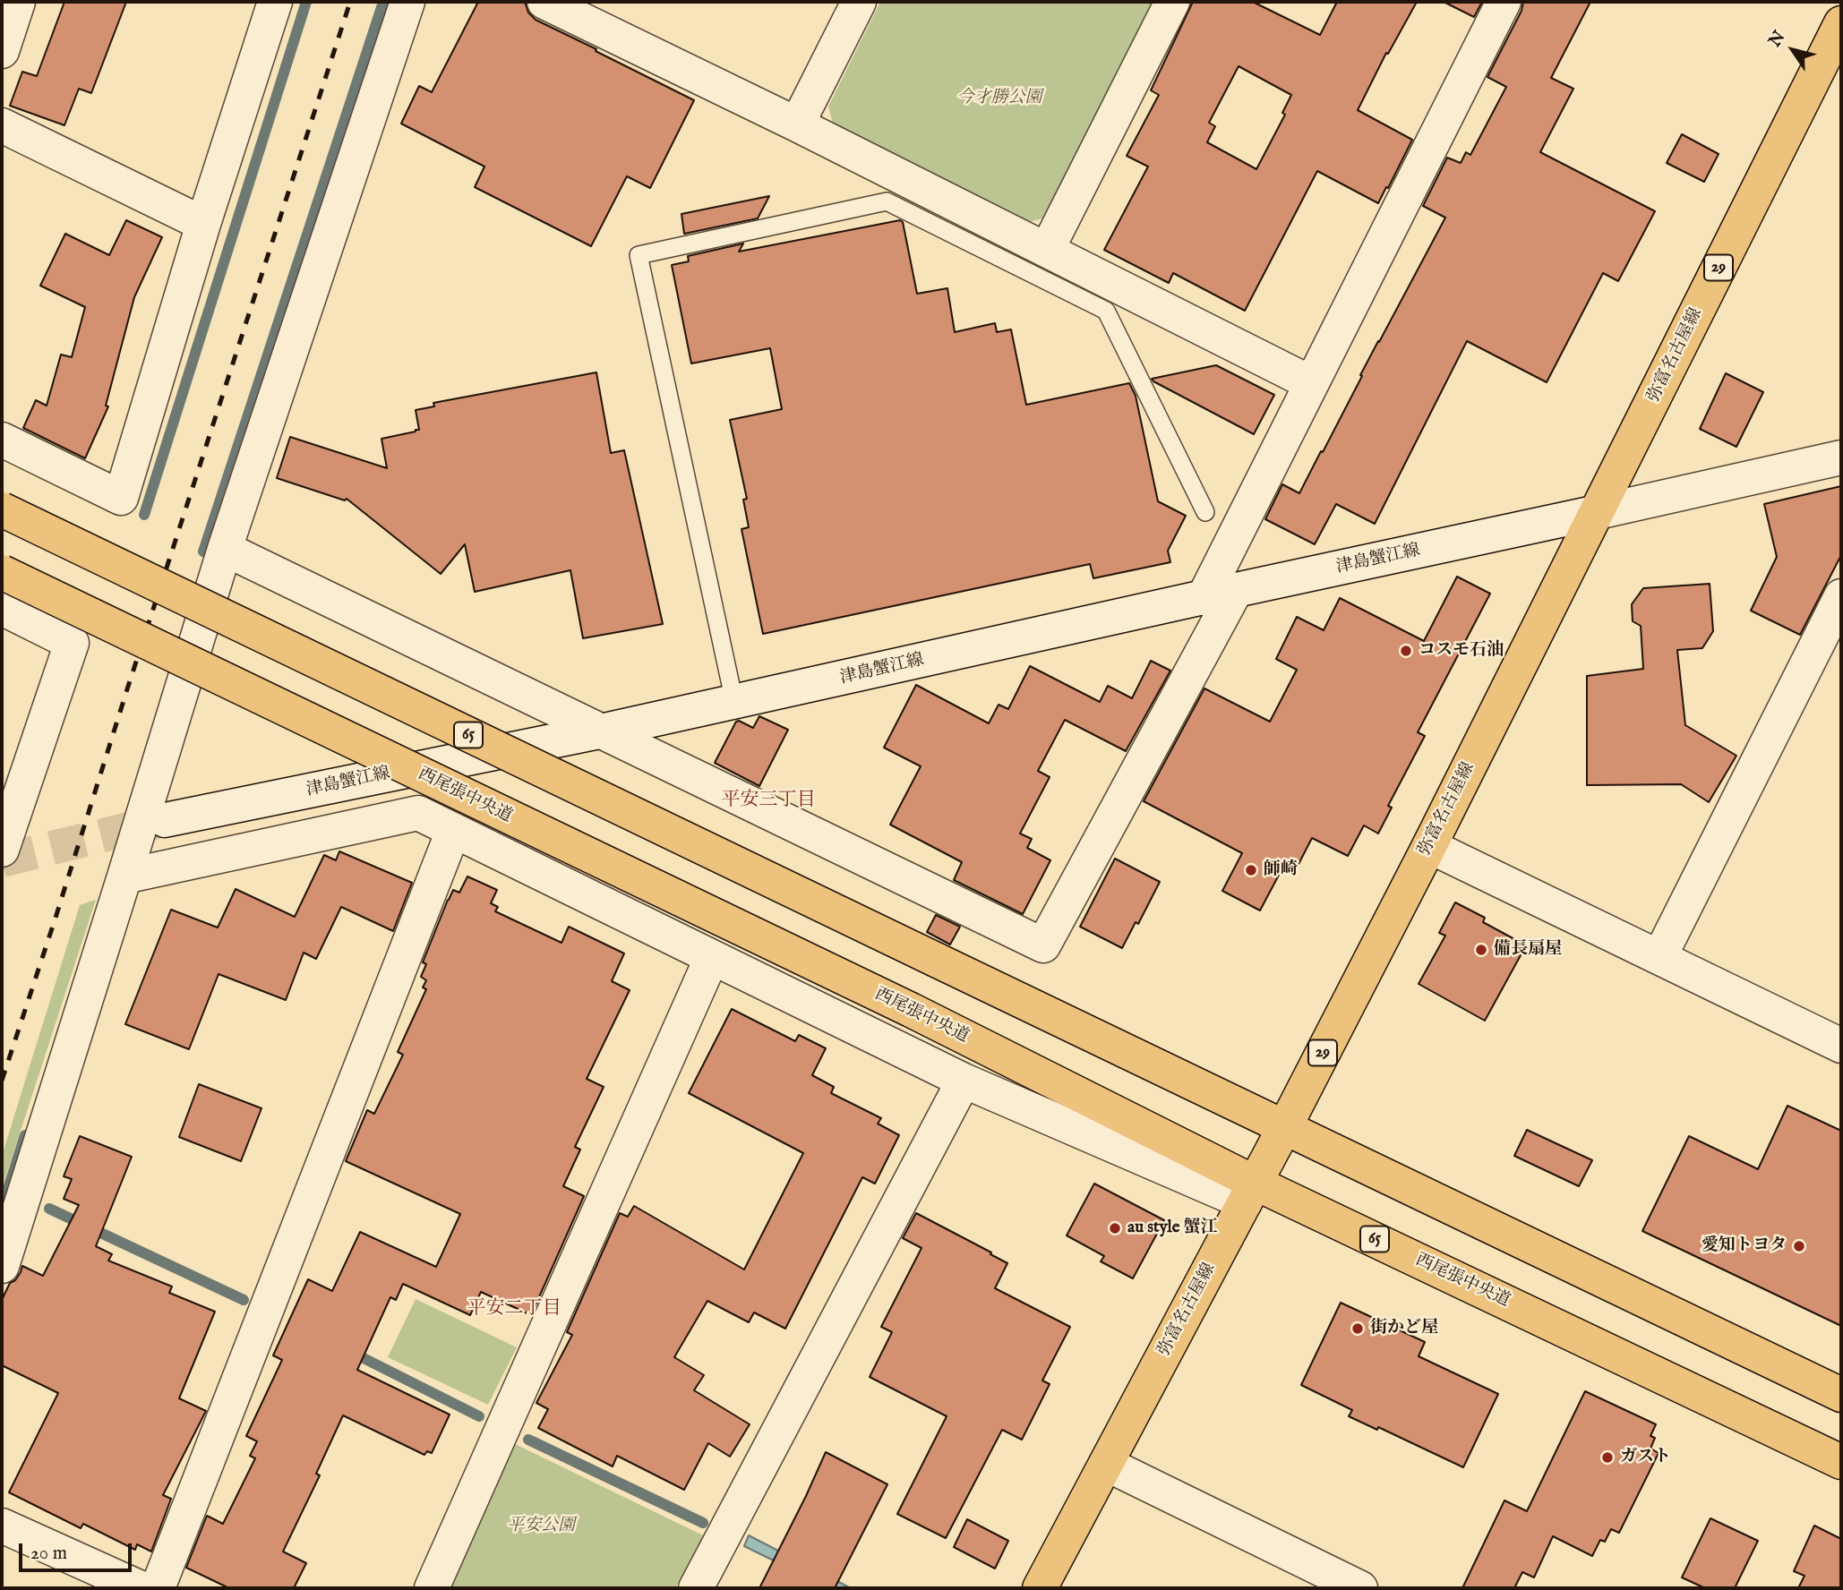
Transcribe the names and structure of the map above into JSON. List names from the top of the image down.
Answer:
{
  "streets": {
    "main road": [
      "29",
      "弥富名古屋線",
      "65",
      "西尾張中央道"
    ],
    "street": ["津島蟹江線"]
  },
  "crossings": [
    ["弥富名古屋線", "津島蟹江線"],
    ["弥富名古屋線", "65"],
    ["弥富名古屋線", "西尾張中央道"]
  ],
  "districts": ["平安三丁目", "平安二丁目"],
  "parks": ["今才勝公園", "平安公園"],
  "places": [
    "コスモ石油",
    "師崎",
    "備長扇屋",
    "au style 蟹江",
    "愛知トヨタ",
    "街かど屋",
    "ガスト"
  ],
  "scale_bar": "20 m",
  "north": "top left"
}
